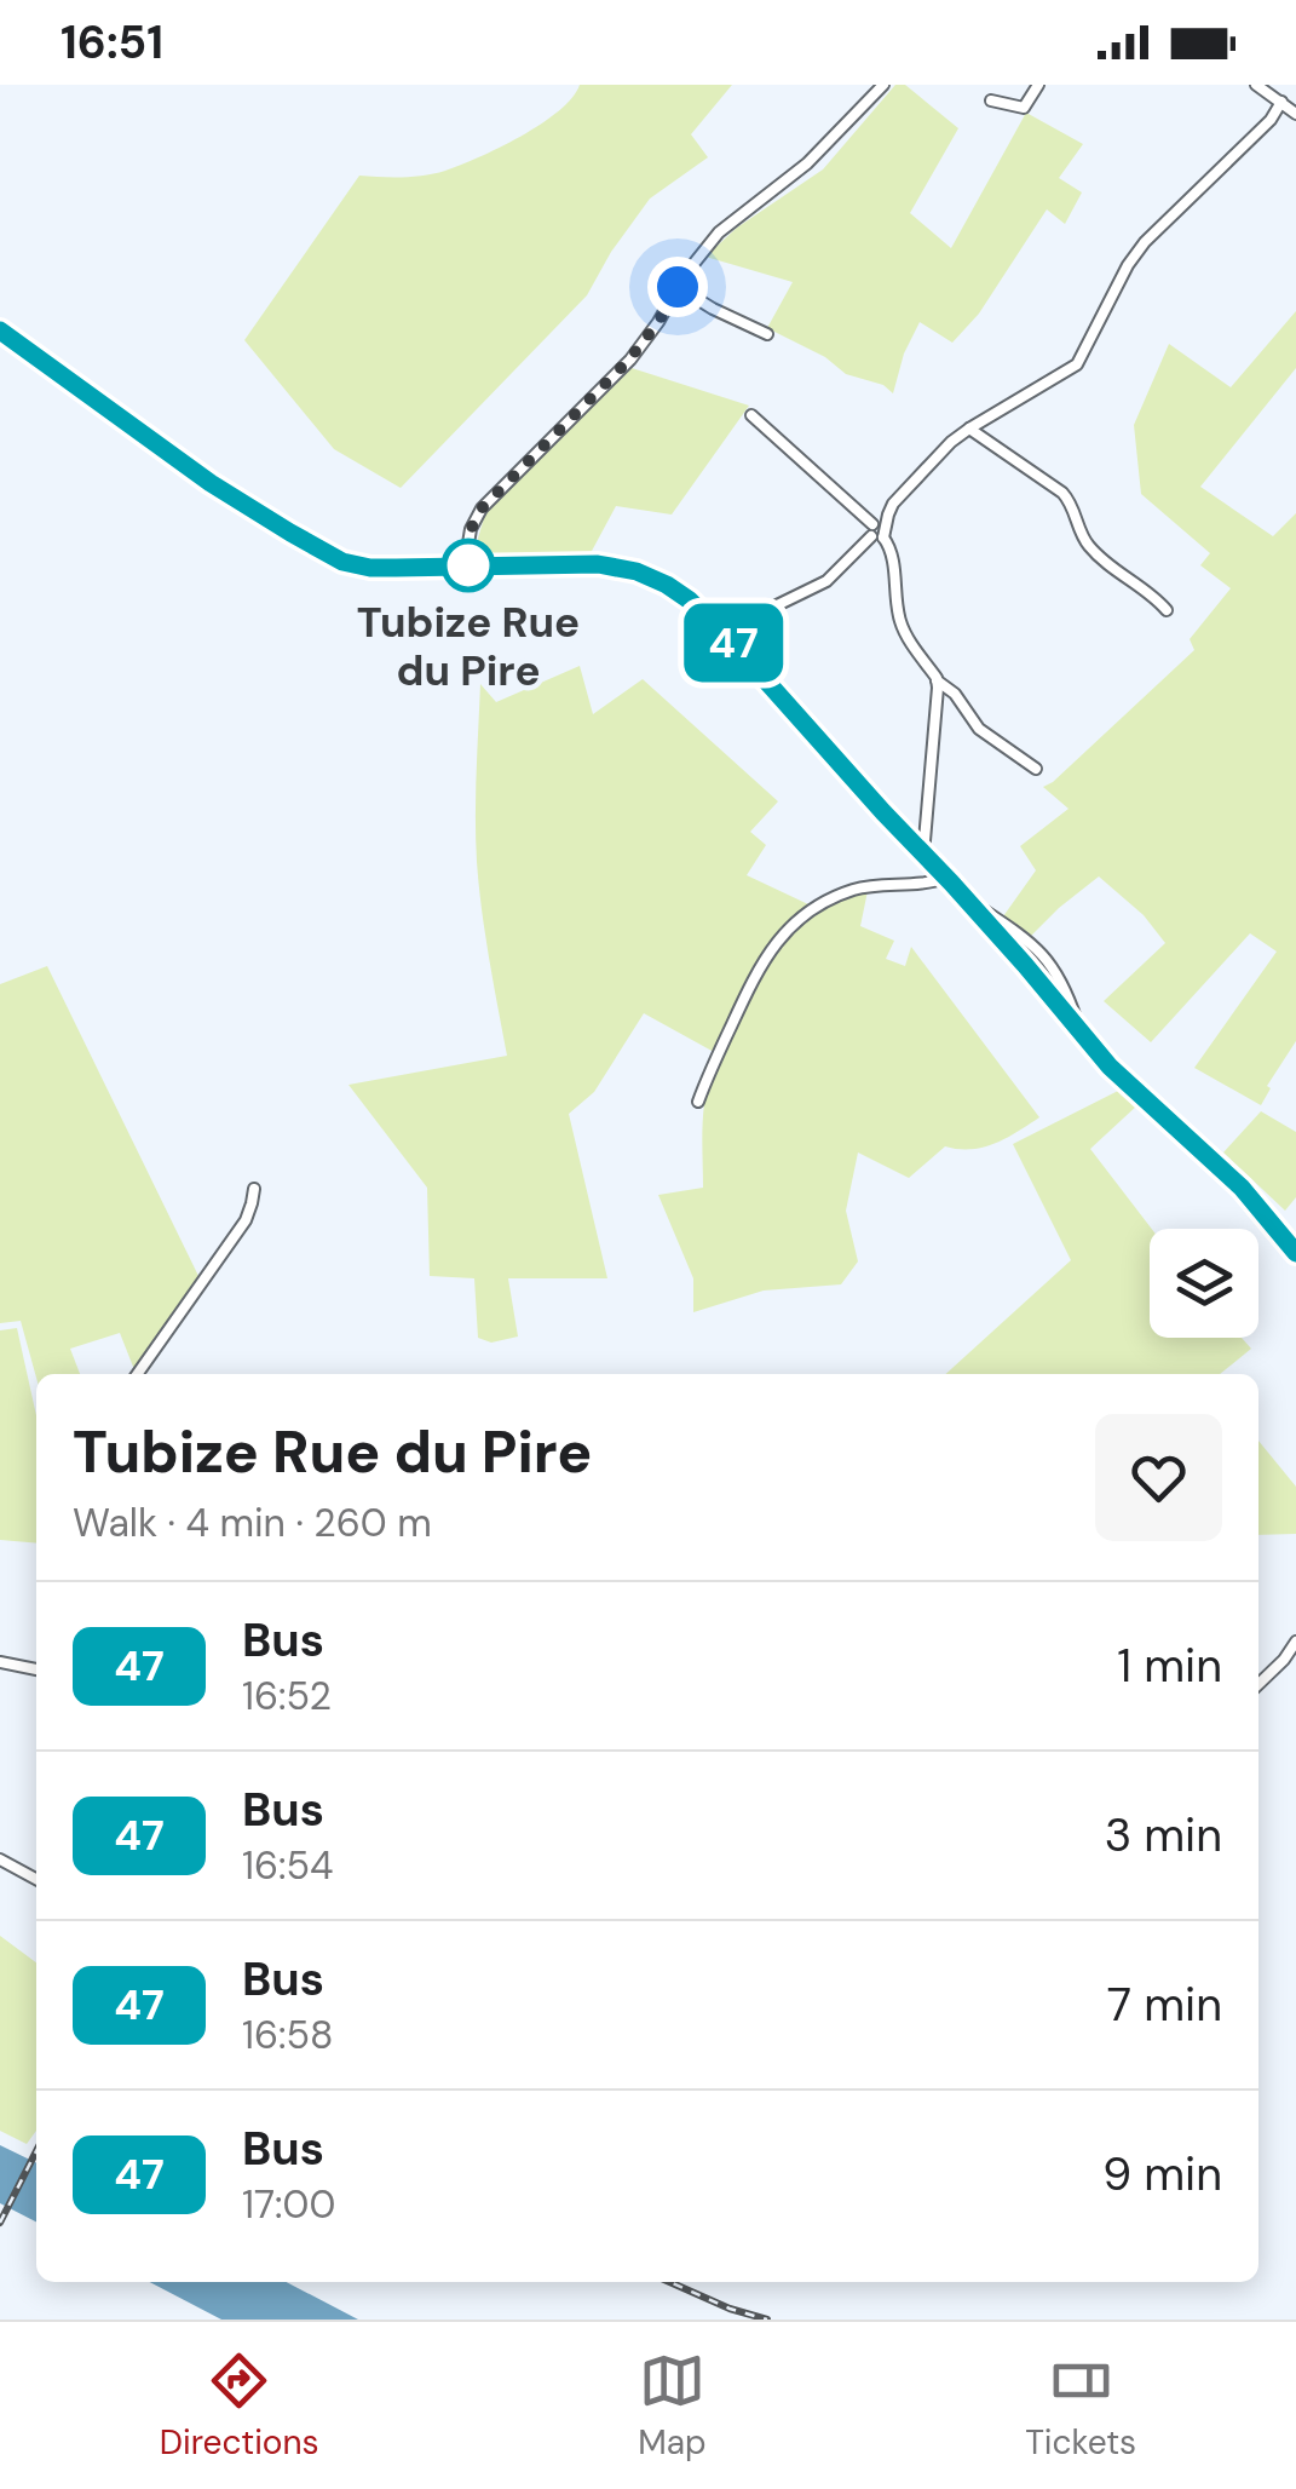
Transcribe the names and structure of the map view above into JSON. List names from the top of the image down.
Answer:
{
  "places": ["Tubize Rue du Pire"],
  "lines": ["bus line 47"],
  "page": {
    "status": "16:51",
    "on_map": "47",
    "heading": ["Tubize Rue du Pire", "Walk · 4 min · 260 m"],
    "list": [
      {
        "mark": "47",
        "name": "Bus",
        "note": "16:52",
        "value": "1 min"
      },
      {
        "mark": "47",
        "name": "Bus",
        "note": "16:54",
        "value": "3 min"
      },
      {
        "mark": "47",
        "name": "Bus",
        "note": "16:58",
        "value": "7 min"
      },
      {
        "mark": "47",
        "name": "Bus",
        "note": "17:00",
        "value": "9 min"
      }
    ],
    "tabs": ["Directions", "Map", "Tickets"]
  }
}
